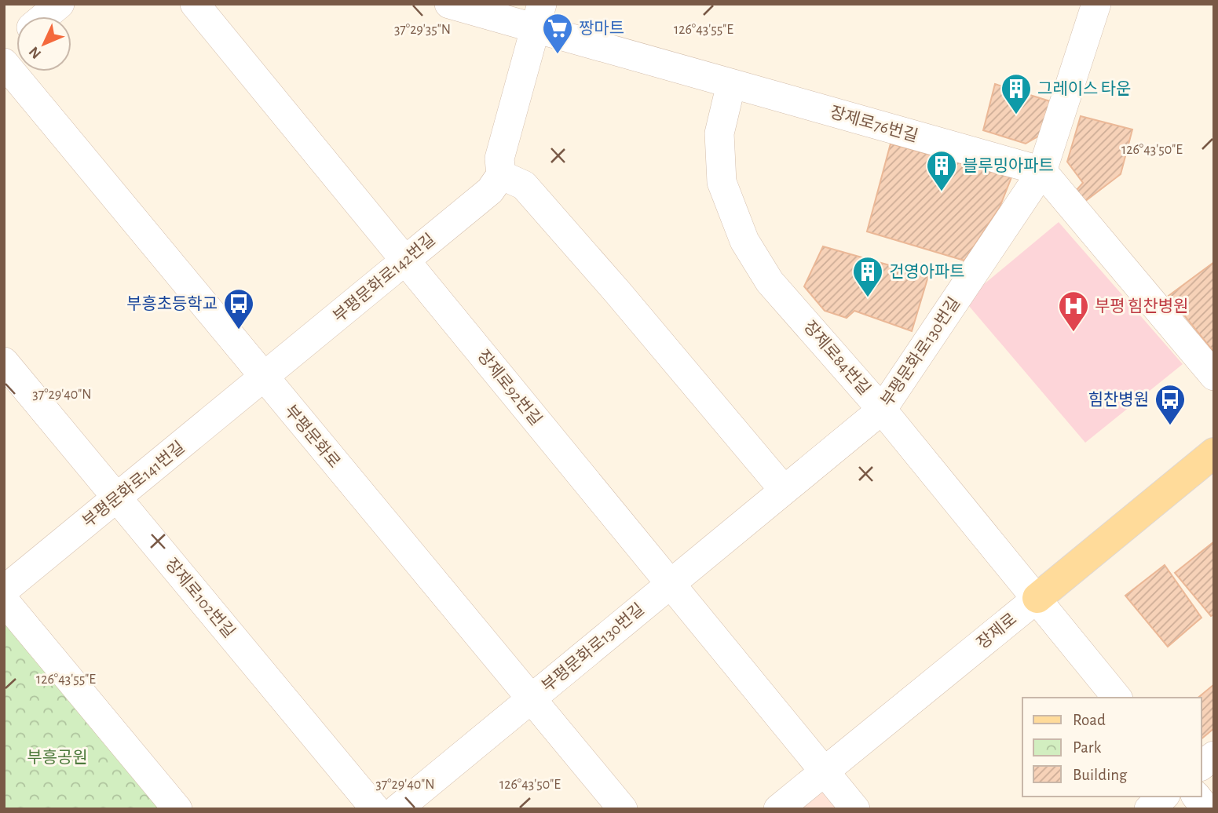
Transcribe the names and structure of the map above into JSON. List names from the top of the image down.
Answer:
{
  "streets": {
    "main road": ["장제로"],
    "street": [
      "장제로76번길",
      "부평문화로142번길",
      "부평문화로130번길",
      "장제로84번길",
      "장제로92번길",
      "부평문화로",
      "부평문화로141번길",
      "장제로102번길"
    ]
  },
  "crossings": [
    ["장제로76번길", "부평문화로130번길"],
    ["장제로76번길", "장제로84번길"],
    ["부평문화로142번길", "장제로92번길"],
    ["부평문화로142번길", "부평문화로"],
    ["부평문화로142번길", "부평문화로141번길"],
    ["부평문화로130번길", "장제로84번길"],
    ["부평문화로130번길", "장제로92번길"],
    ["부평문화로130번길", "부평문화로"],
    ["장제로84번길", "장제로"],
    ["장제로92번길", "장제로"],
    ["부평문화로", "부평문화로141번길"],
    ["부평문화로141번길", "장제로102번길"]
  ],
  "parks": ["부흥공원"],
  "places": {
    "supermarket": ["짱마트"],
    "building": ["그레이스 타운", "블루밍아파트", "건영아파트"],
    "bus stop": ["부흥초등학교", "힘찬병원"],
    "hospital": ["부평 힘찬병원"]
  },
  "legend": ["Road", "Park", "Building"],
  "north": "bottom left",
  "coordinates": [
    "126°43'55\"E",
    "37°29'35\"N",
    "126°43'50\"E",
    "37°29'40\"N"
  ]
}
